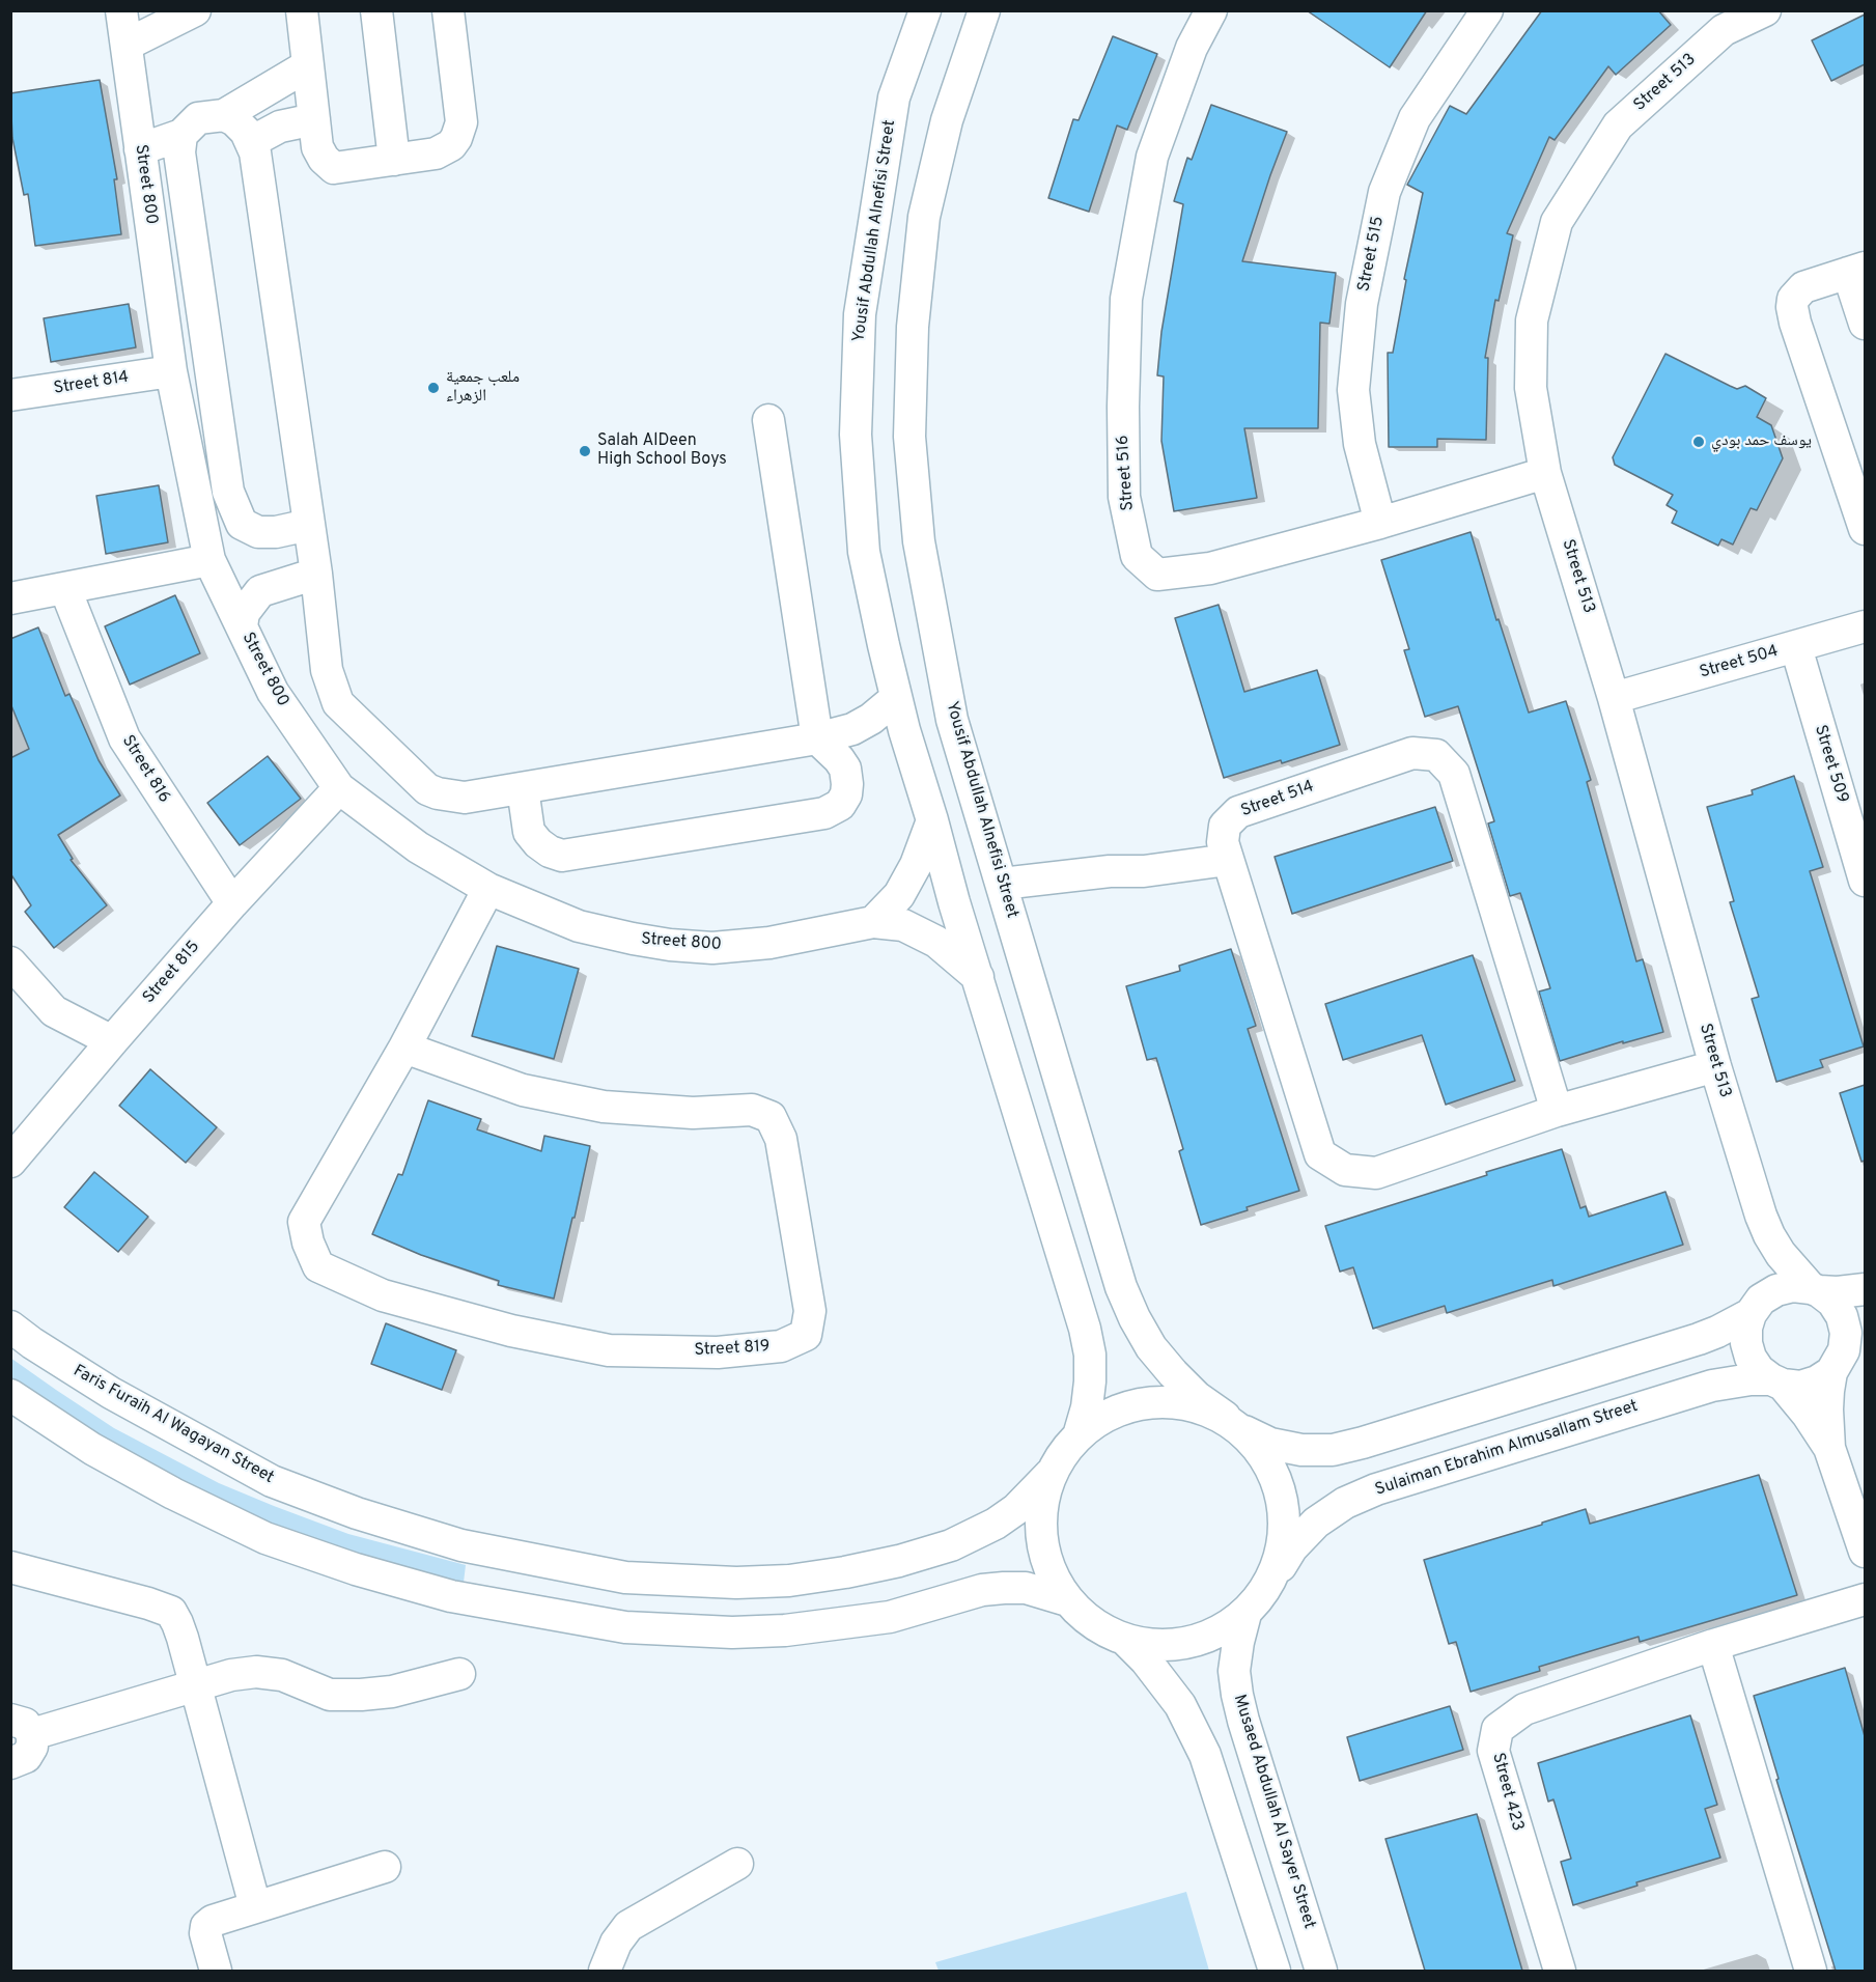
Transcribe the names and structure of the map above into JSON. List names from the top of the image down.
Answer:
{
  "streets": {
    "street": [
      "Street 513",
      "Street 800",
      "Yousif Abdullah Alnefisi Street",
      "Street 515",
      "Street 814",
      "Street 516",
      "Street 504",
      "Street 509",
      "Street 816",
      "Street 514",
      "Street 815",
      "Street 819",
      "Faris Furaih Al Wagayan Street",
      "Sulaiman Ebrahim Almusallam Street",
      "Street 423",
      "Musaed Abdullah Al Sayer Street"
    ]
  },
  "crossings": [
    ["Street 513", "Street 516"],
    ["Street 513", "Street 504"],
    ["Street 513", "Street 514"],
    ["Street 513", "Sulaiman Ebrahim Almusallam Street"],
    ["Street 800", "Yousif Abdullah Alnefisi Street"],
    ["Street 800", "Street 814"],
    ["Street 800", "Street 815"],
    ["Street 800", "Street 819"],
    ["Street 515", "Street 516"],
    ["Street 504", "Street 509"],
    ["Street 816", "Street 815"],
    ["Sulaiman Ebrahim Almusallam Street", "Musaed Abdullah Al Sayer Street"]
  ],
  "places": ["ملعب جمعية الزهراء", "يوسف حمد بودي", "Salah AlDeen High School Boys"]
}
